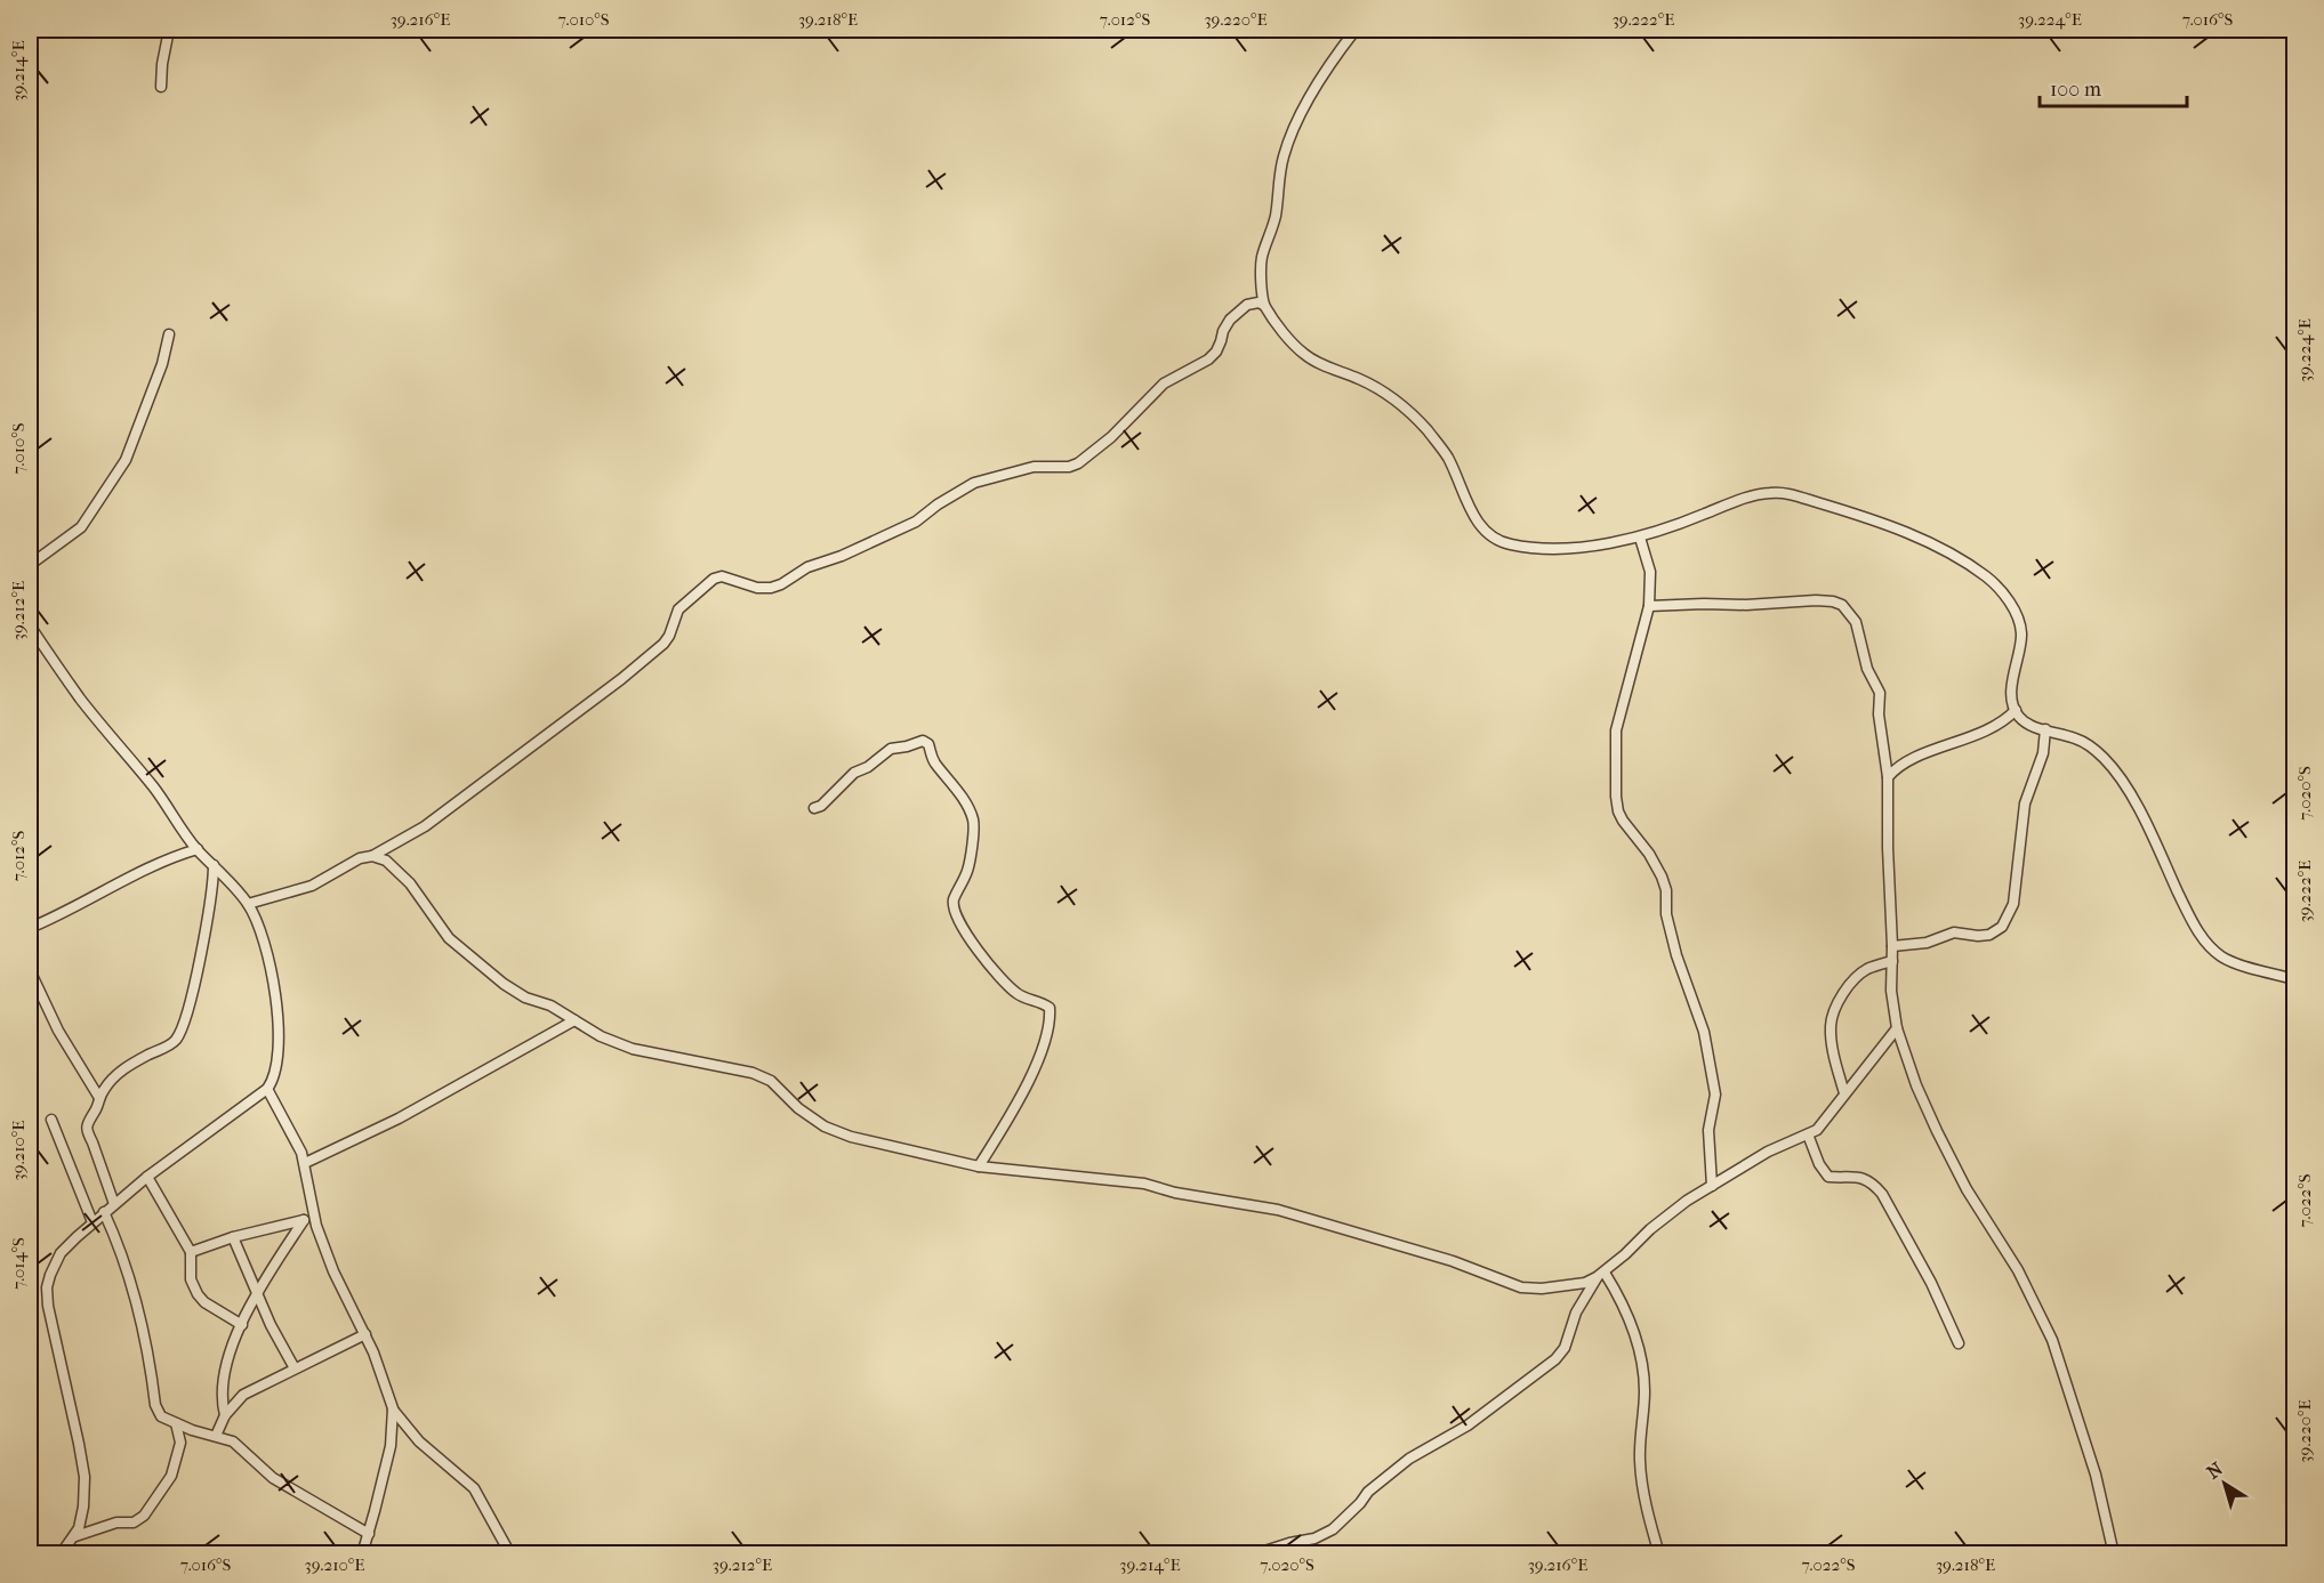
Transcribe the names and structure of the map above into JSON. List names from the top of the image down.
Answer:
{
  "scale_bar": "100 m",
  "north": "top left",
  "coordinates": [
    "39.216°E",
    "7.010°S",
    "39.218°E",
    "7.012°S",
    "39.220°E",
    "39.222°E",
    "39.224°E",
    "7.016°S",
    "39.214°E",
    "39.212°E",
    "7.020°S",
    "39.210°E",
    "7.022°S",
    "7.014°S"
  ]
}
